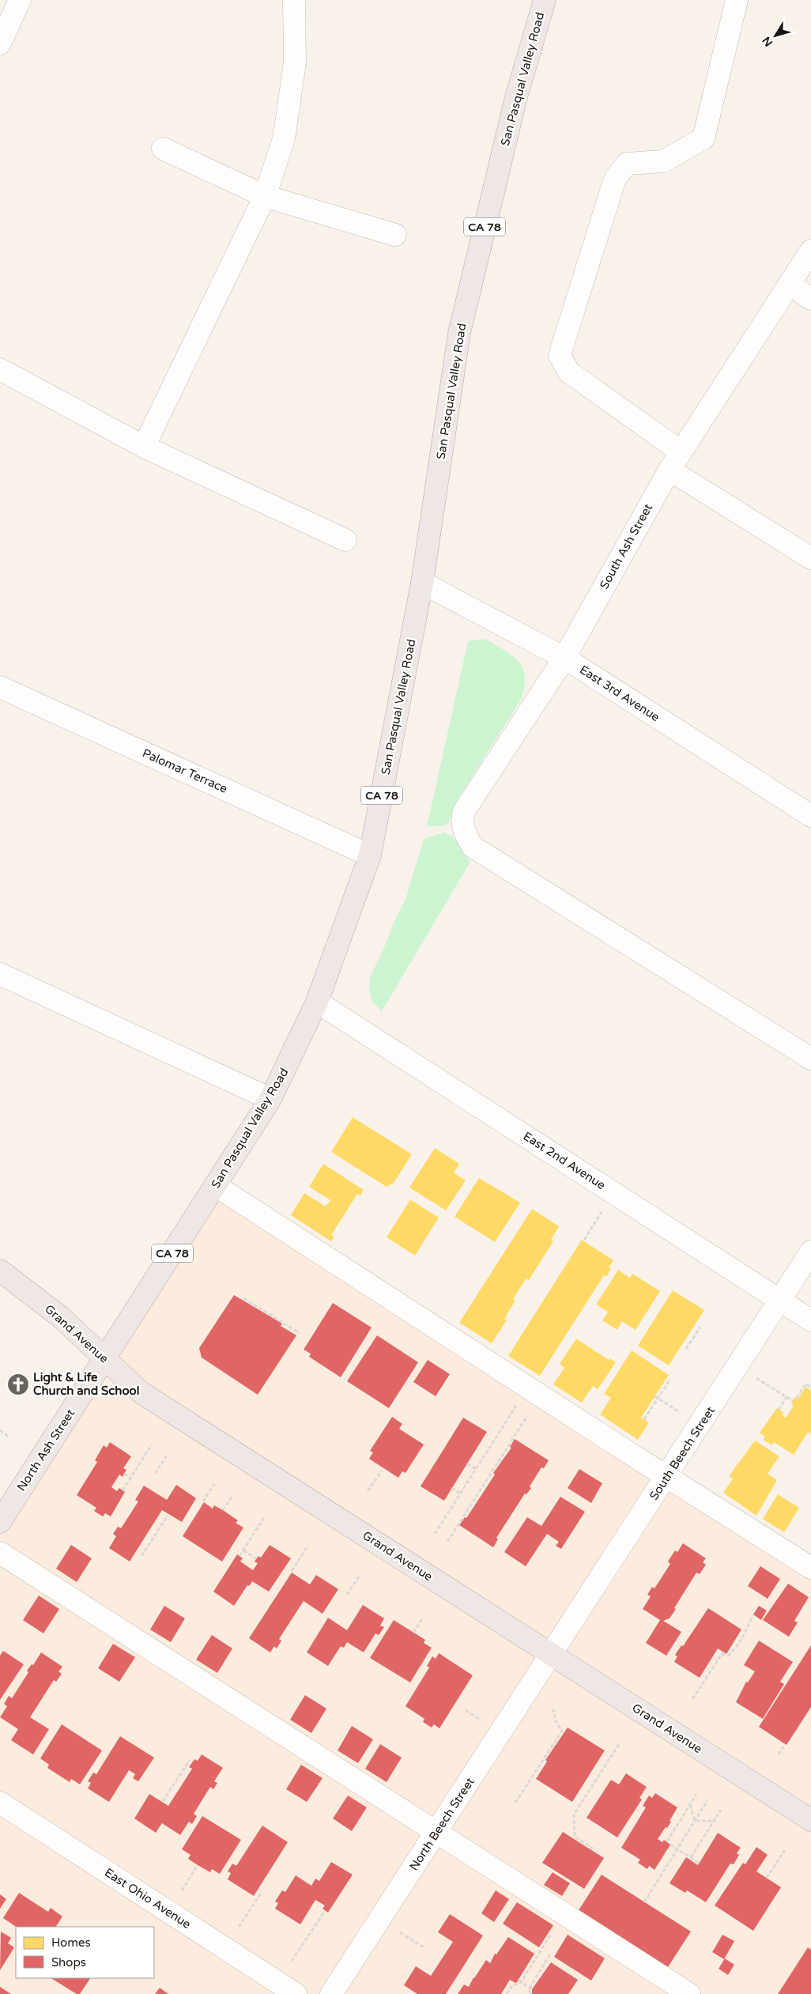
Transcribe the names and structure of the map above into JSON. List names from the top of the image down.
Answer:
{
  "streets": {
    "main road": [
      "San Pasqual Valley Road",
      "CA 78",
      "Grand Avenue",
      "North Ash Street"
    ],
    "street": [
      "South Ash Street",
      "East 3rd Avenue",
      "Palomar Terrace",
      "East 2nd Avenue",
      "South Beech Street",
      "North Beech Street",
      "East Ohio Avenue"
    ]
  },
  "crossings": [
    ["San Pasqual Valley Road", "East 3rd Avenue"],
    ["San Pasqual Valley Road", "Palomar Terrace"],
    ["San Pasqual Valley Road", "East 2nd Avenue"],
    ["San Pasqual Valley Road", "Grand Avenue"],
    ["San Pasqual Valley Road", "North Ash Street"],
    ["South Ash Street", "East 3rd Avenue"],
    ["East 2nd Avenue", "South Beech Street"],
    ["Grand Avenue", "North Ash Street"],
    ["Grand Avenue", "South Beech Street"],
    ["Grand Avenue", "North Beech Street"],
    ["South Beech Street", "North Beech Street"]
  ],
  "places": {
    "church": ["Light & Life Church and School"]
  },
  "legend": ["Homes", "Shops"],
  "north": "bottom left"
}
